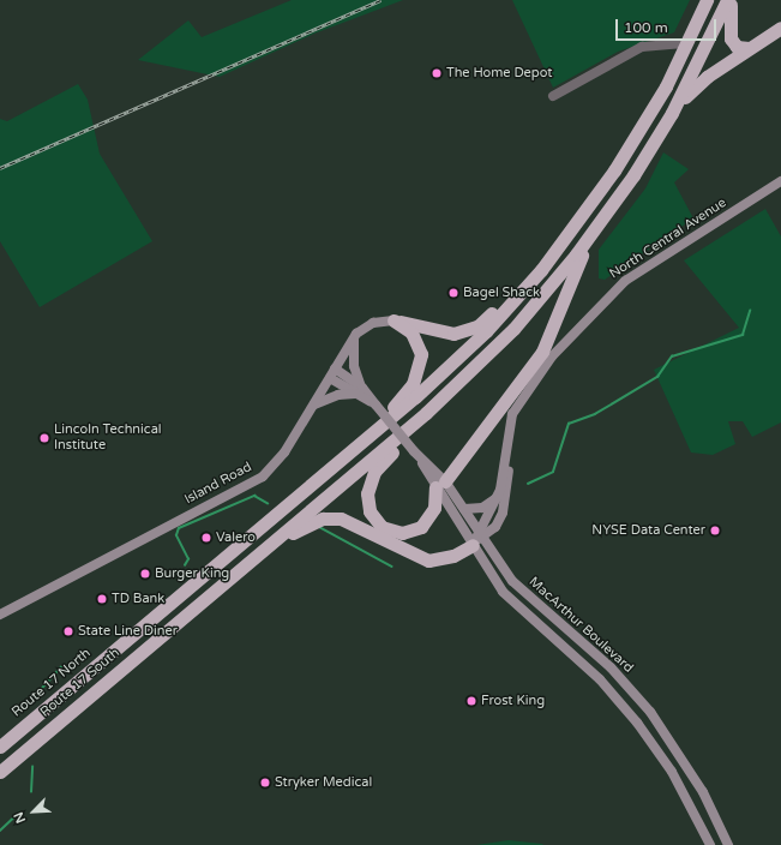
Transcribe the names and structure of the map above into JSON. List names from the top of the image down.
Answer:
{
  "streets": {
    "highway": ["Route 17 North", "Route 17 South"],
    "main road": ["North Central Avenue", "Island Road", "MacArthur Boulevard"]
  },
  "crossings": [
    ["North Central Avenue", "MacArthur Boulevard"],
    ["Island Road", "MacArthur Boulevard"]
  ],
  "places": [
    "The Home Depot",
    "Bagel Shack",
    "Lincoln Technical Institute",
    "NYSE Data Center",
    "Valero",
    "Burger King",
    "TD Bank",
    "State Line Diner",
    "Frost King",
    "Stryker Medical"
  ],
  "scale_bar": "100 m",
  "north": "bottom left"
}
